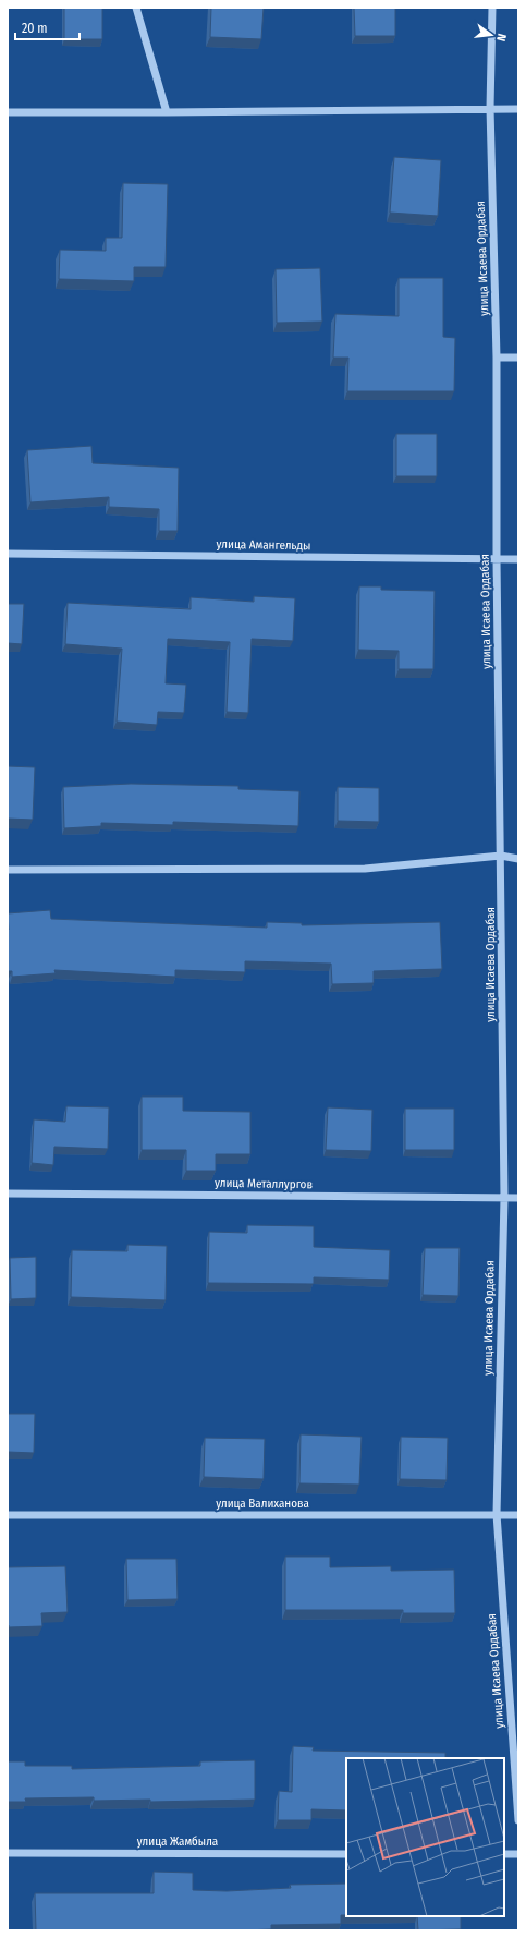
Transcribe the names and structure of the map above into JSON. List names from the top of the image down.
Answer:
{
  "streets": {
    "street": [
      "улица Исаева Ордабая",
      "улица Амангельды",
      "улица Металлургов",
      "улица Валиханова",
      "улица Жамбыла"
    ]
  },
  "crossings": [
    ["улица Исаева Ордабая", "улица Амангельды"],
    ["улица Исаева Ордабая", "улица Металлургов"],
    ["улица Исаева Ордабая", "улица Валиханова"]
  ],
  "scale_bar": "20 m",
  "north": "right"
}
